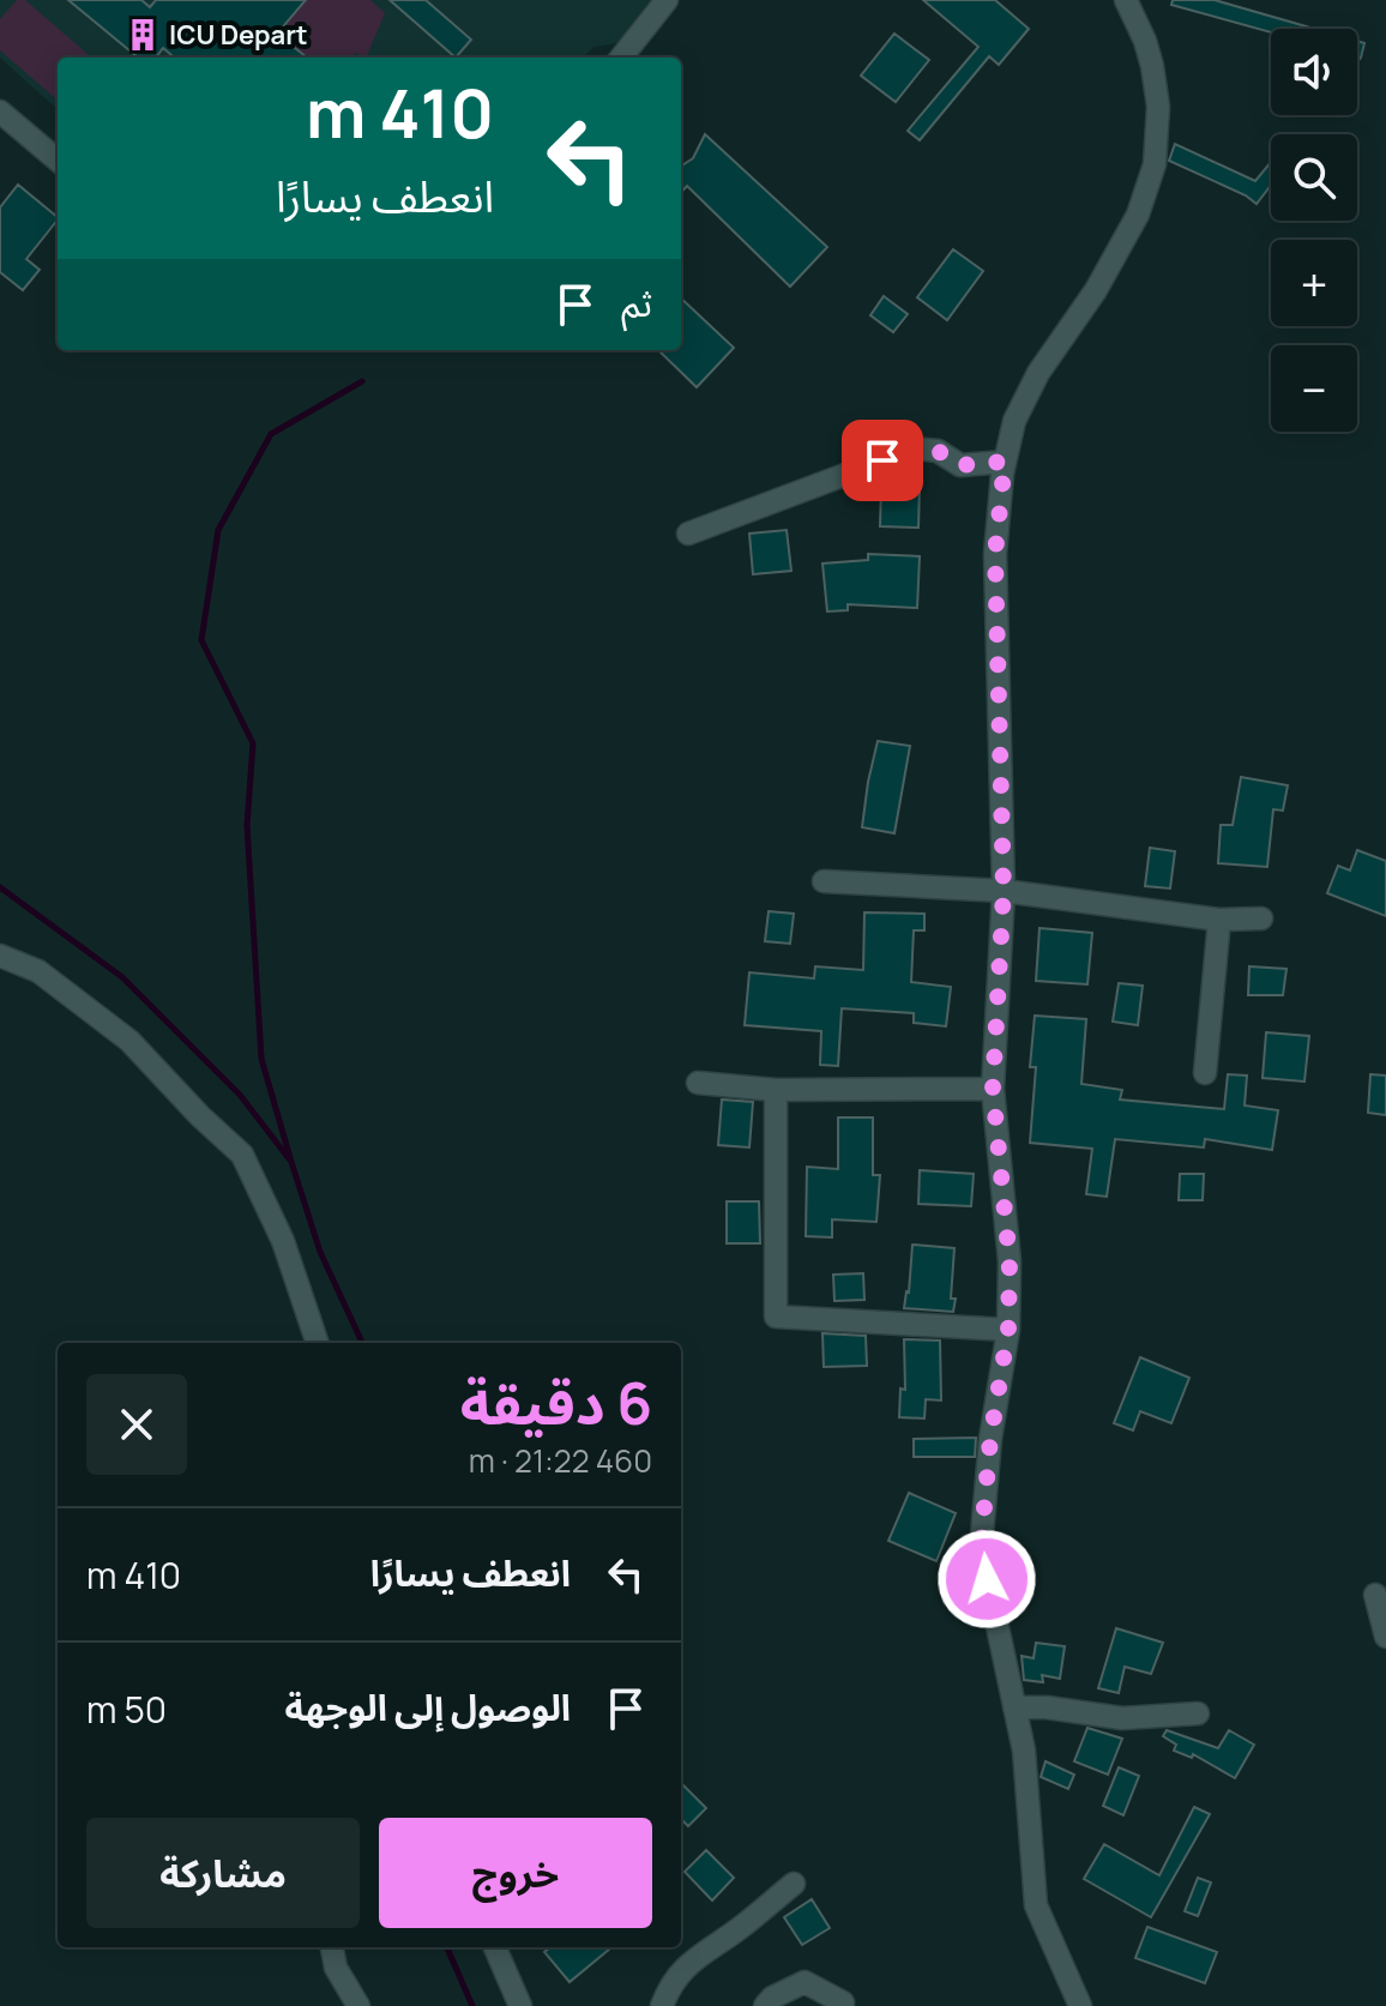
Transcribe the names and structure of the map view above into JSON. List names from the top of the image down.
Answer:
{
  "places": {
    "building": ["ICU Depart"]
  },
  "page": {
    "map_buttons": ["+", "−"],
    "turn": ["410 m", "انعطف يسارًا"],
    "then": "ثم",
    "heading": ["6 دقيقة", "460 m · 21:22"],
    "list": [
      {
        "name": "انعطف يسارًا",
        "value": "410 m"
      },
      {
        "name": "الوصول إلى الوجهة",
        "value": "50 m"
      }
    ],
    "buttons": ["خروج", "مشاركة"]
  }
}
